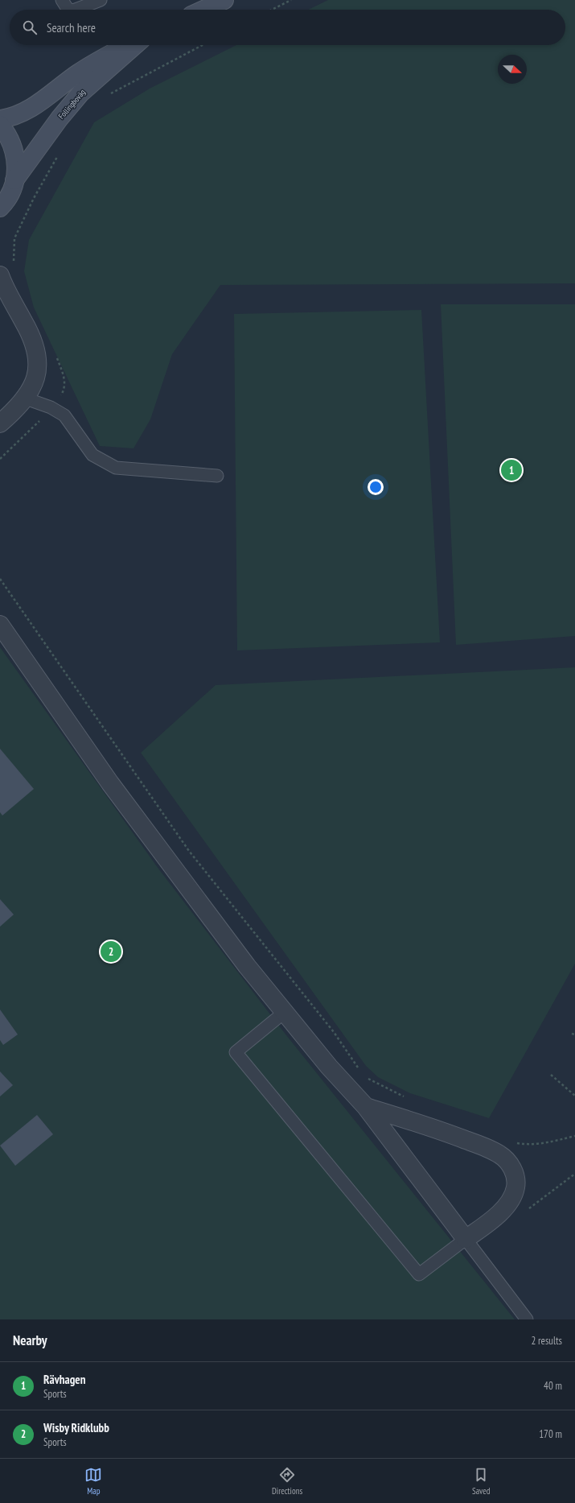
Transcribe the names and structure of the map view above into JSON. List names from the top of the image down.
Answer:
{
  "streets": {
    "main road": ["Follingboväg"]
  },
  "north": "right",
  "page": {
    "search": "Search here",
    "pins": ["1", "2"],
    "heading": ["Nearby", "2 results"],
    "list": [
      {
        "mark": "1",
        "name": "Rävhagen",
        "note": "Sports",
        "value": "40 m"
      },
      {
        "mark": "2",
        "name": "Wisby Ridklubb",
        "note": "Sports",
        "value": "170 m"
      }
    ],
    "nav": ["Map", "Directions", "Saved"]
  }
}
